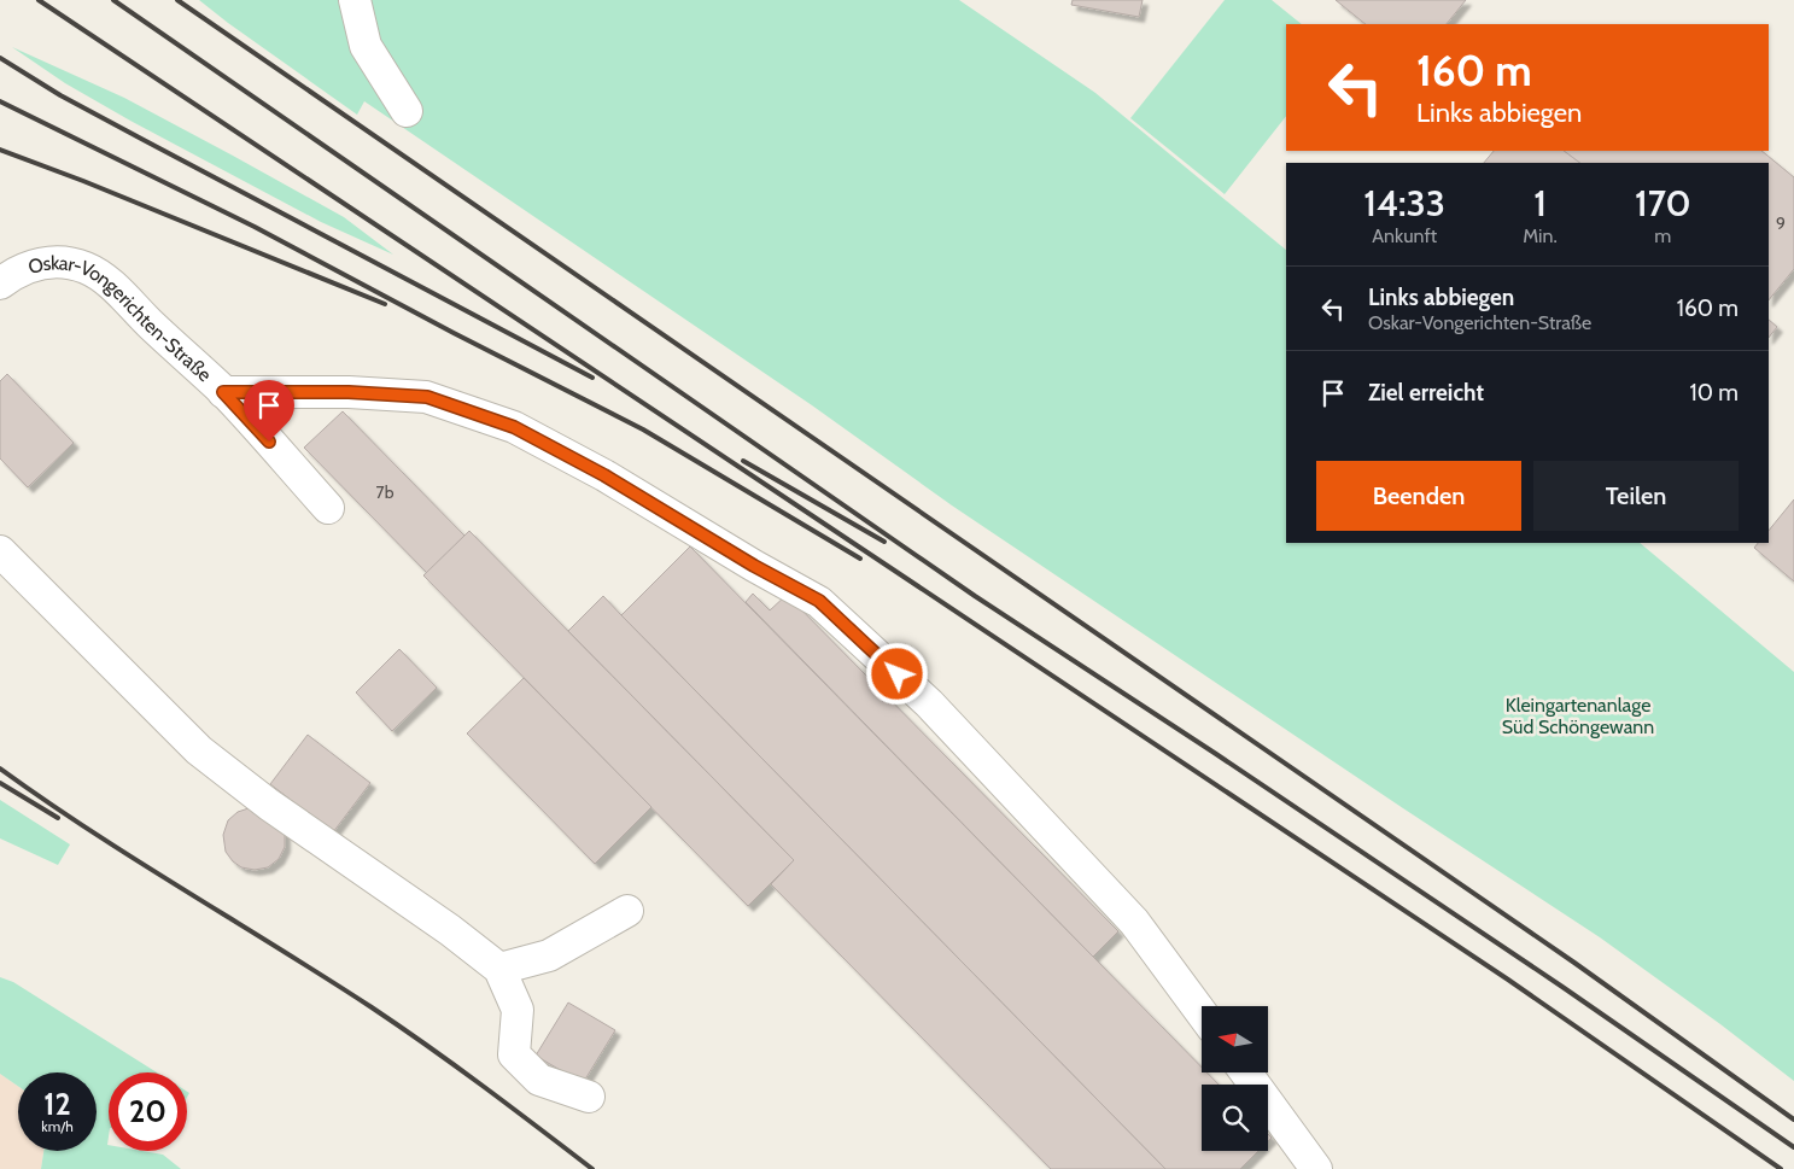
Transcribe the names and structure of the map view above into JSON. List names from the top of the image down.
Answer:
{
  "streets": {
    "lane": ["Oskar-Vongerichten-Straße"]
  },
  "parks": ["Kleingartenanlage Süd Schöngewann"],
  "house_numbers": ["9", "7b"],
  "north": "left",
  "page": {
    "turn": ["160 m", "Links abbiegen"],
    "eta": [
      "14:33",
      "Ankunft",
      "1",
      "Min.",
      "170",
      "m"
    ],
    "list": [
      {
        "name": "Links abbiegen",
        "note": "Oskar-Vongerichten-Straße",
        "value": "160 m"
      },
      {
        "name": "Ziel erreicht",
        "value": "10 m"
      }
    ],
    "buttons": ["Beenden", "Teilen"],
    "speed": "12 km/h",
    "limit": "20"
  }
}
